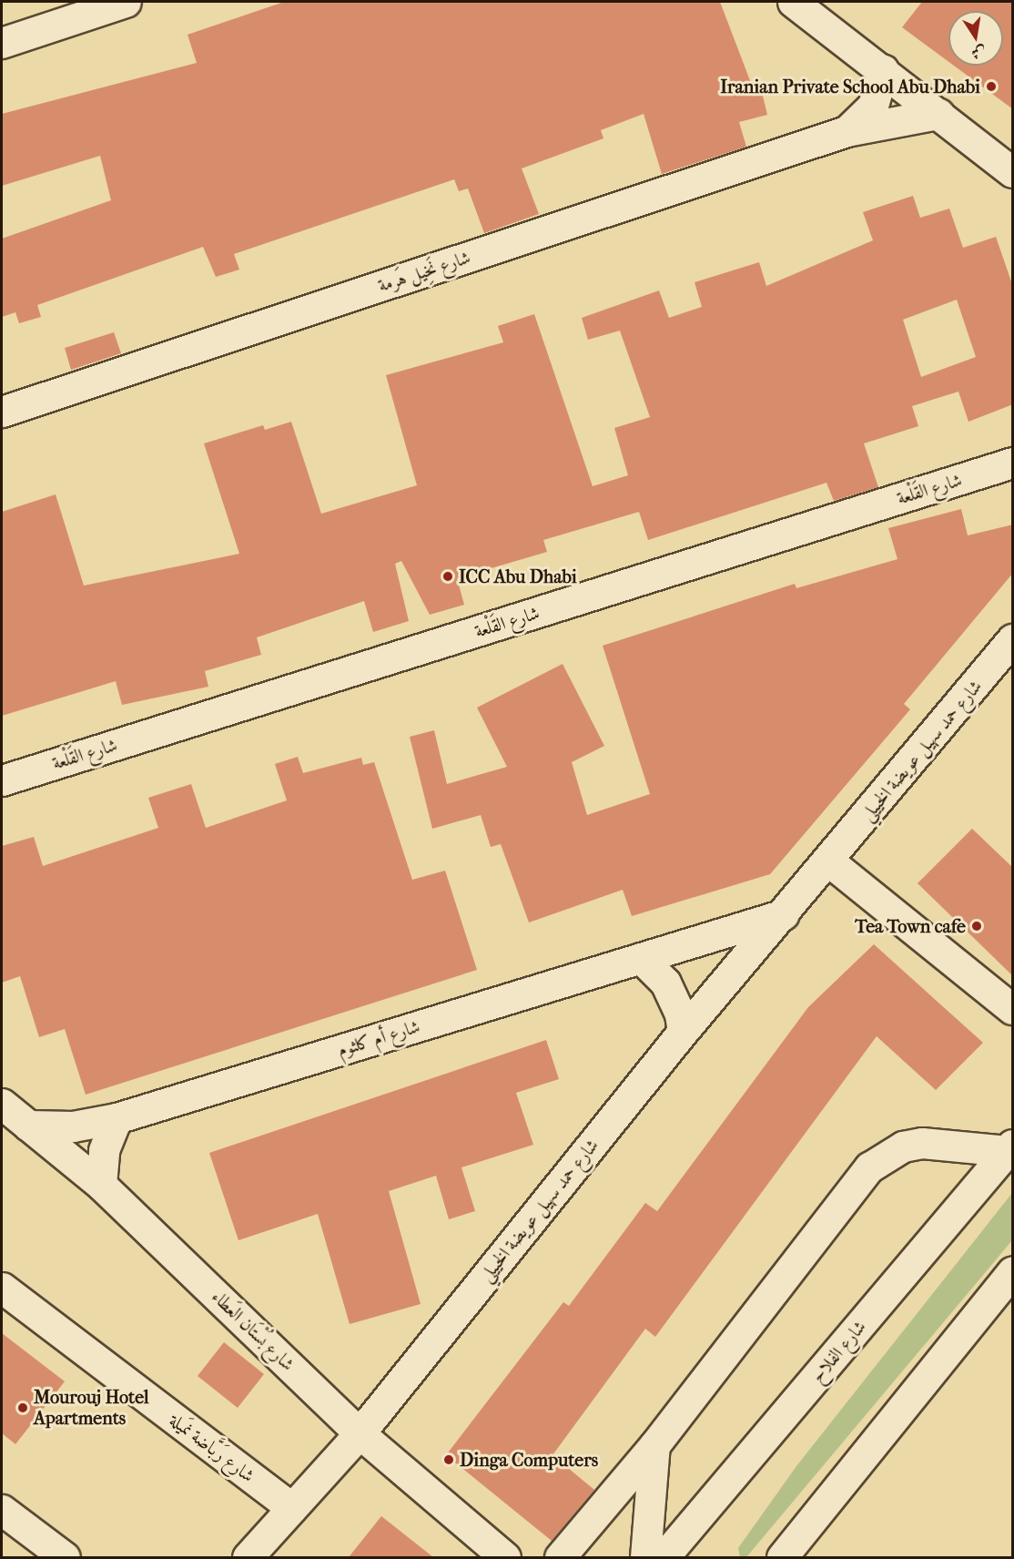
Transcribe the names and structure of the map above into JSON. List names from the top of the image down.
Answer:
{
  "streets": {
    "street": [
      "شارع نَخِيل هَرمة",
      "شارع القَلْعة",
      "شارع حمد سهيل عويضة الخييلي",
      "شارع أم كلثوم",
      "شارع بُسْتَان العَطاء",
      "شارع الفلاح",
      "شارع رَبَّاضة نمَيلة"
    ]
  },
  "crossings": [
    ["شارع حمد سهيل عويضة الخييلي", "شارع أم كلثوم"],
    ["شارع حمد سهيل عويضة الخييلي", "شارع بُسْتَان العَطاء"],
    ["شارع حمد سهيل عويضة الخييلي", "شارع رَبَّاضة نمَيلة"],
    ["شارع أم كلثوم", "شارع بُسْتَان العَطاء"]
  ],
  "places": [
    "Iranian Private School Abu Dhabi",
    "ICC Abu Dhabi",
    "Tea Town cafe",
    "Mourouj Hotel Apartments",
    "Dinga Computers"
  ],
  "north": "bottom"
}
